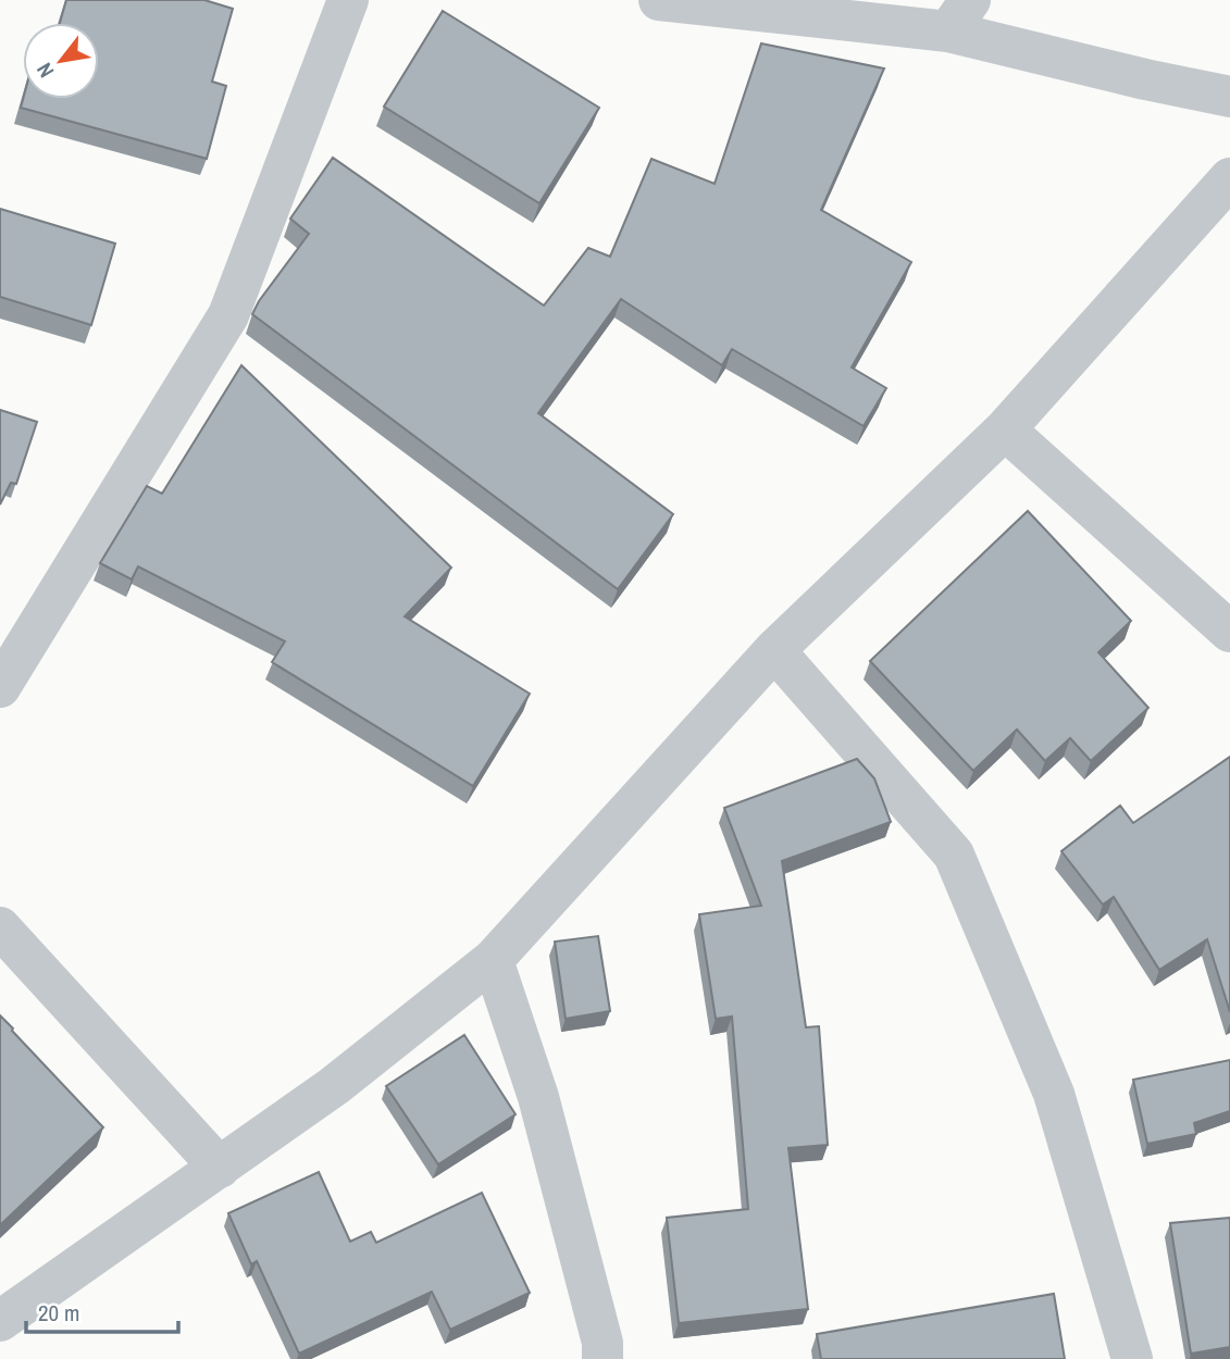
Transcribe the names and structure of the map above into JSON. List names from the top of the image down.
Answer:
{
  "scale_bar": "20 m",
  "north": "bottom left"
}
